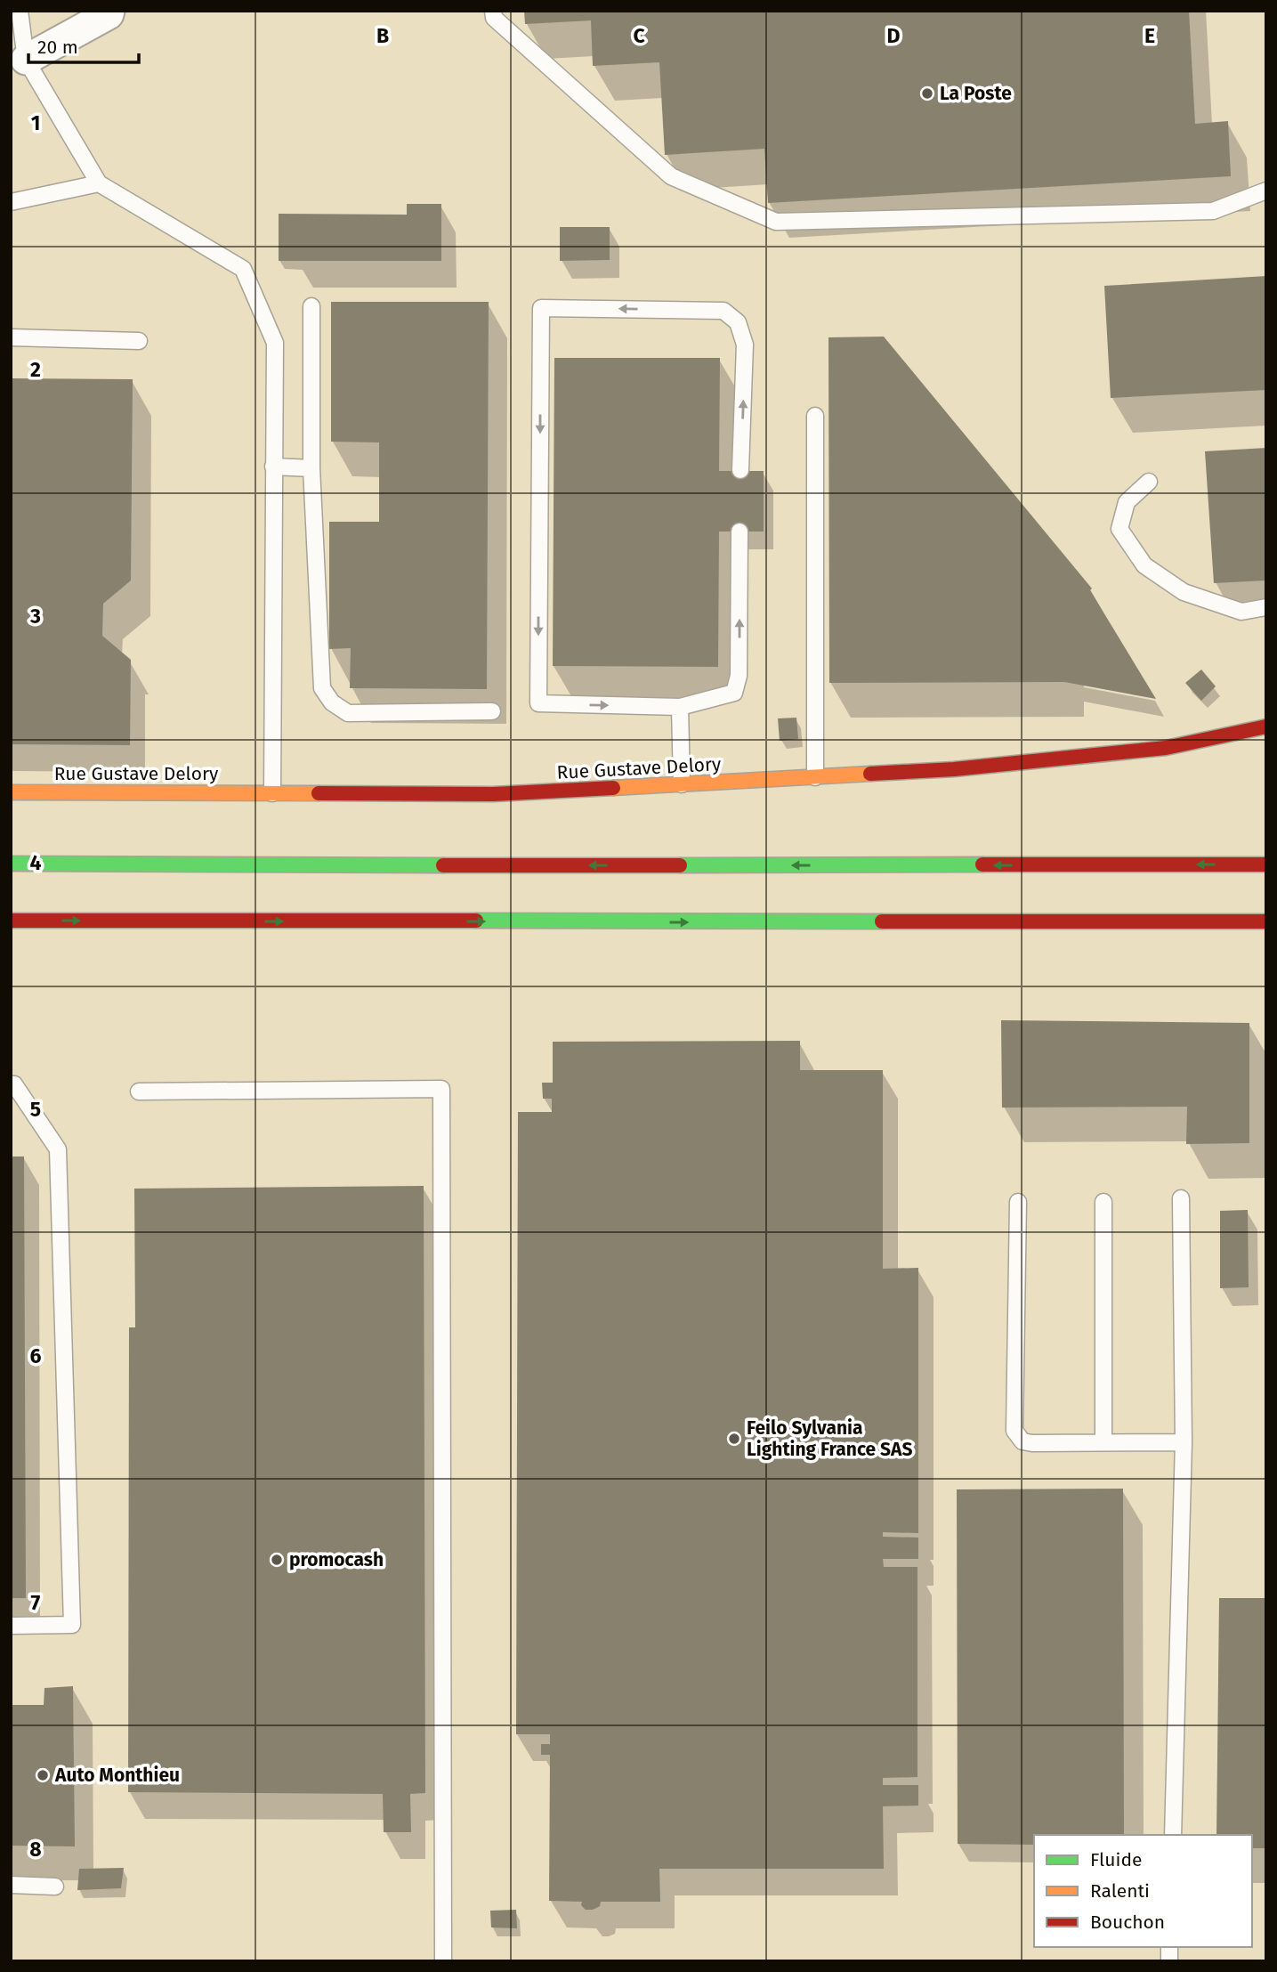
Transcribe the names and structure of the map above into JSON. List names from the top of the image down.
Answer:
{
  "streets": {
    "main road": ["Rue Gustave Delory"]
  },
  "places": [
    "La Poste",
    "Feilo Sylvania Lighting France SAS",
    "promocash",
    "Auto Monthieu"
  ],
  "legend": ["Fluide", "Ralenti", "Bouchon"],
  "scale_bar": "20 m",
  "grid": {
    "columns": [
      "B",
      "C",
      "D",
      "E"
    ],
    "rows": [
      "1",
      "2",
      "3",
      "4",
      "5",
      "6",
      "7",
      "8"
    ]
  }
}
